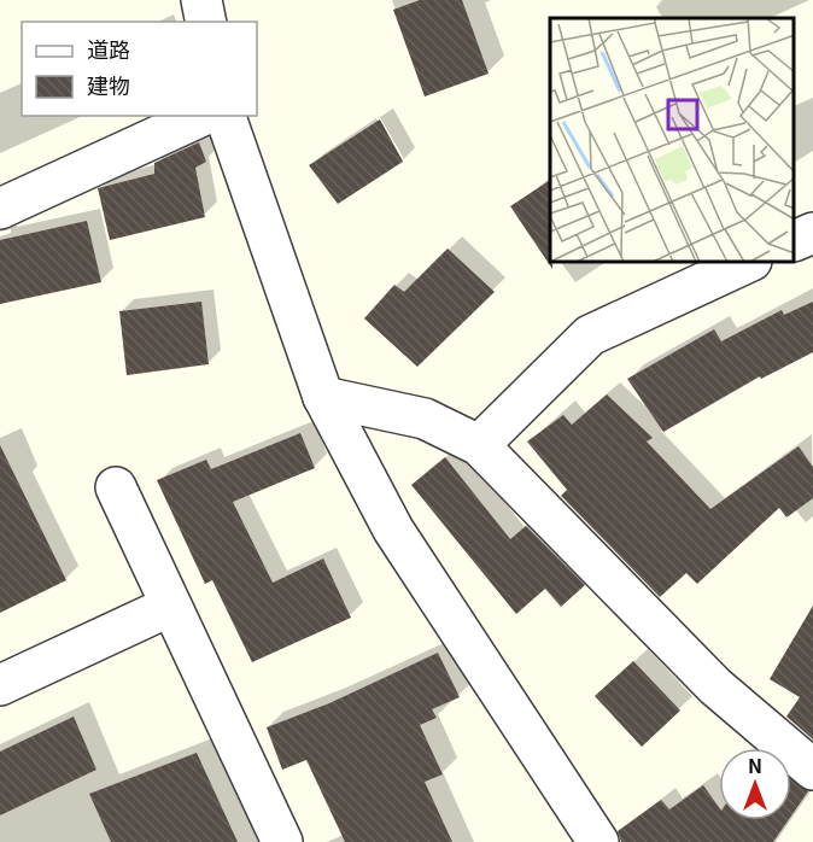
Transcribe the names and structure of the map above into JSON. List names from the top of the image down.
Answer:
{
  "legend": ["道路", "建物"],
  "north": "top"
}
